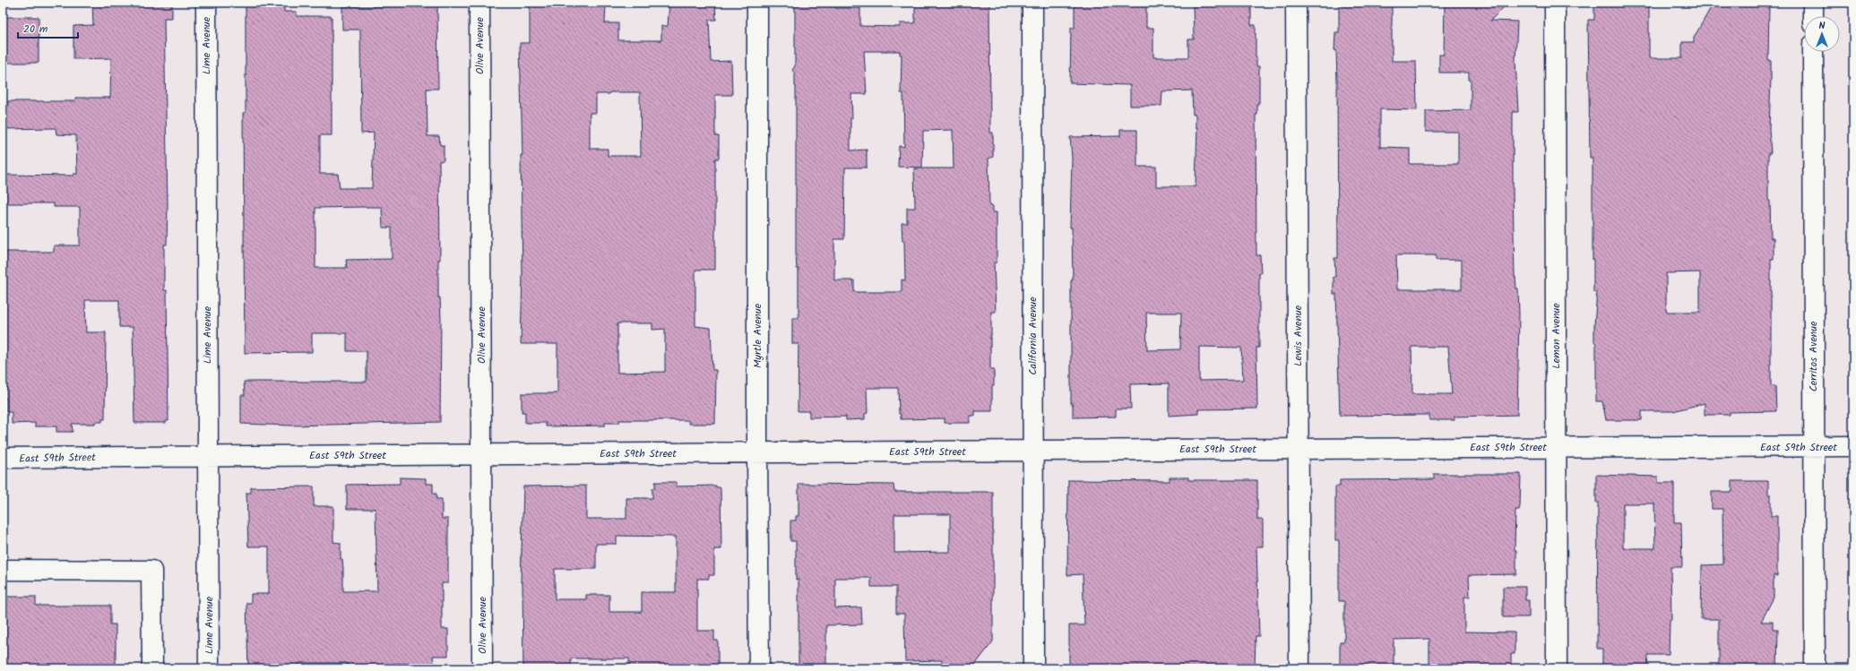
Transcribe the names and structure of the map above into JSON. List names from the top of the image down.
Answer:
{
  "streets": {
    "street": [
      "Lime Avenue",
      "Olive Avenue",
      "Myrtle Avenue",
      "California Avenue",
      "Lewis Avenue",
      "Lemon Avenue",
      "Cerritos Avenue",
      "East 59th Street"
    ]
  },
  "crossings": [
    ["Lime Avenue", "East 59th Street"],
    ["Olive Avenue", "East 59th Street"],
    ["Myrtle Avenue", "East 59th Street"],
    ["California Avenue", "East 59th Street"],
    ["Lewis Avenue", "East 59th Street"],
    ["Lemon Avenue", "East 59th Street"],
    ["Cerritos Avenue", "East 59th Street"]
  ],
  "scale_bar": "20 m",
  "north": "top"
}
